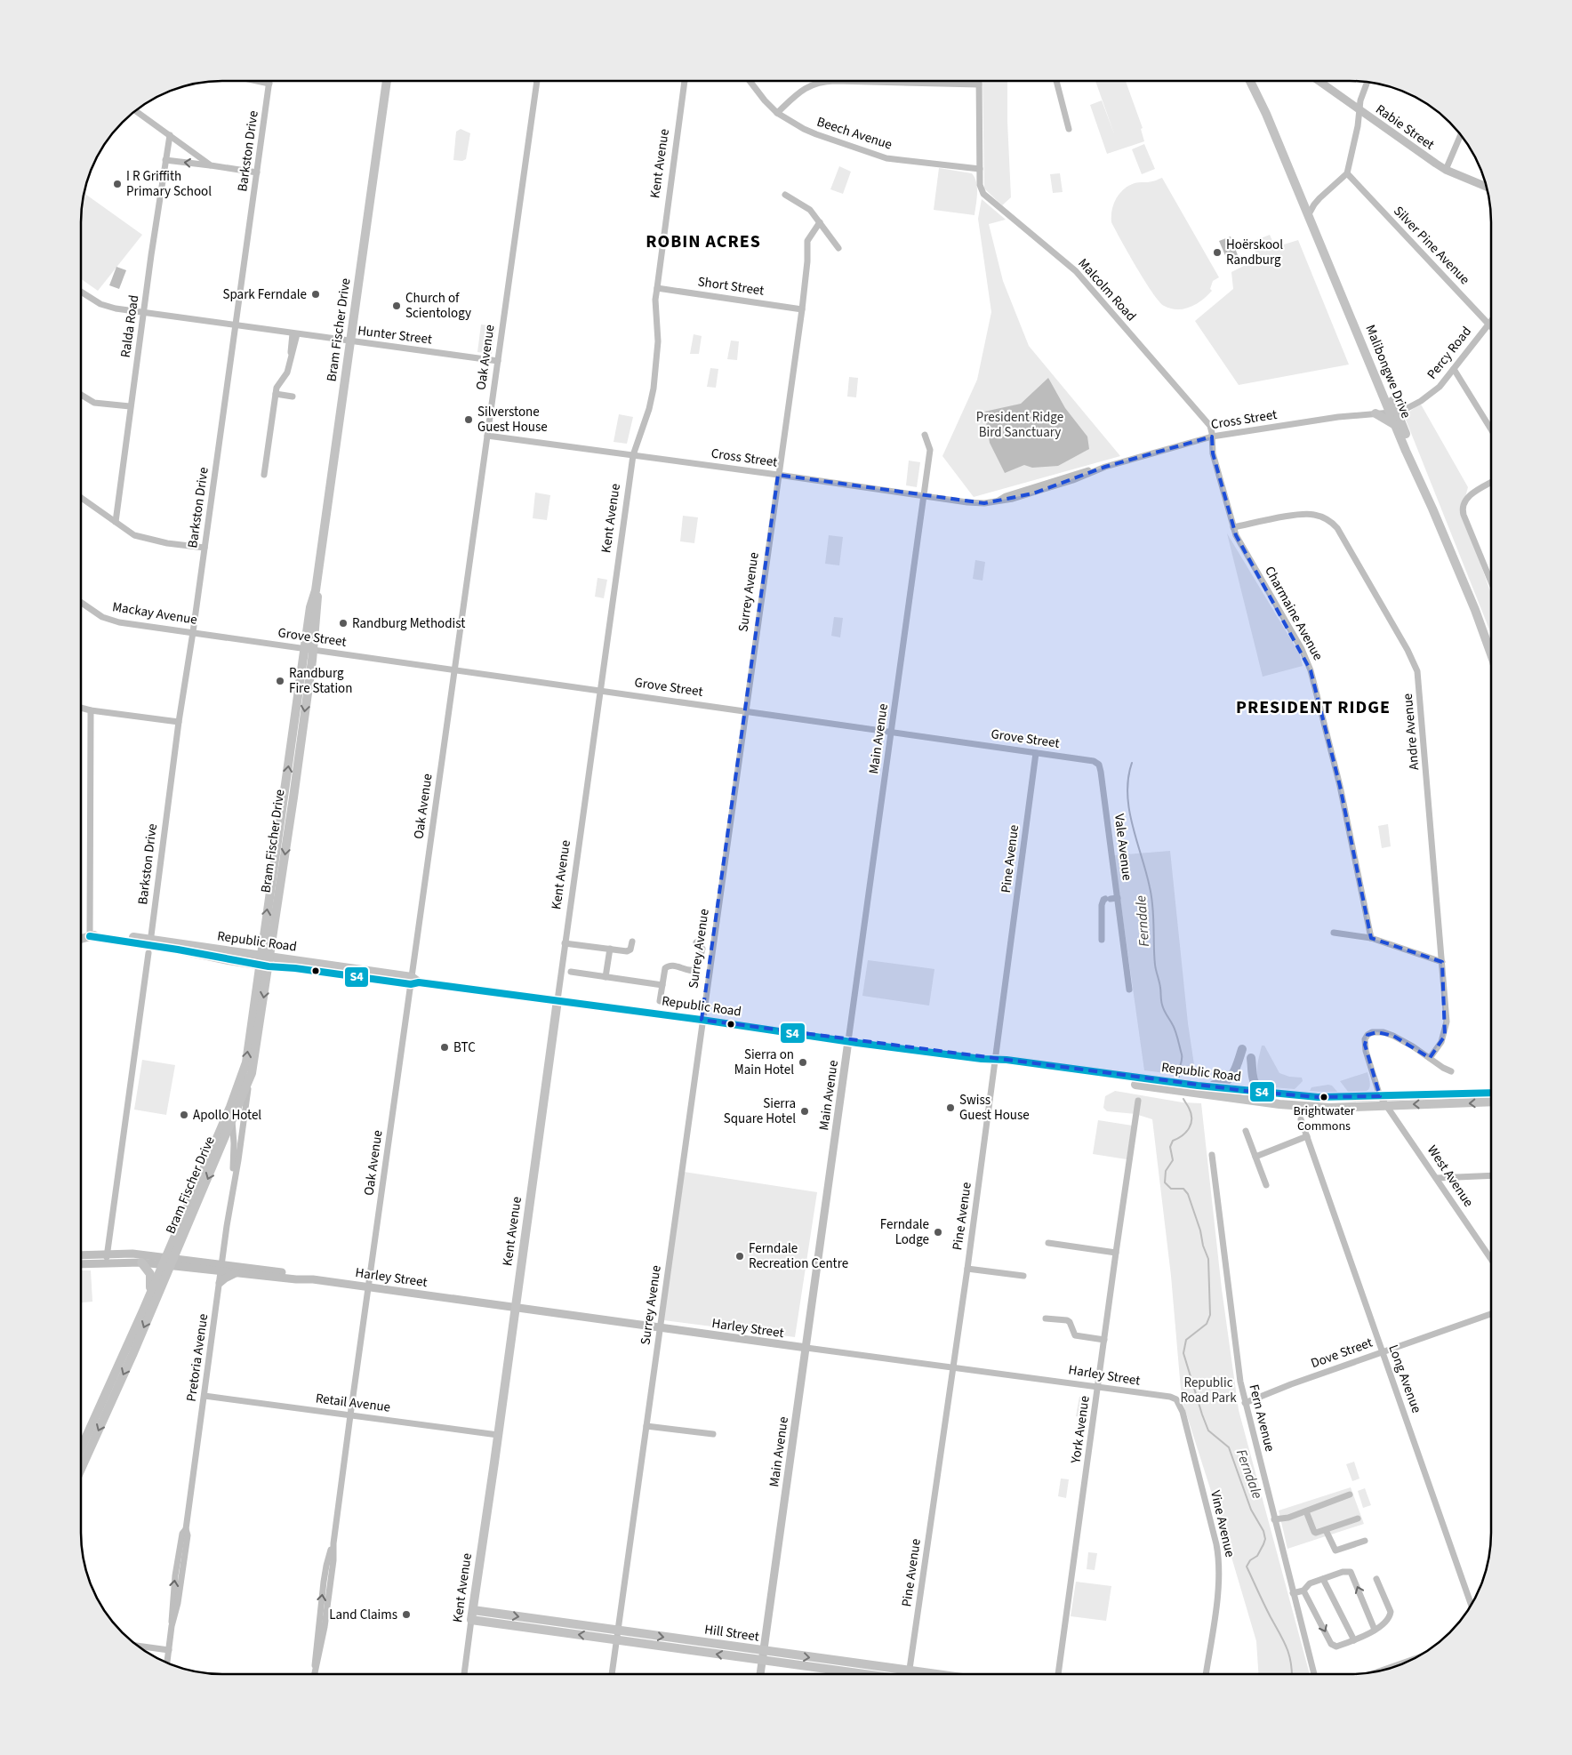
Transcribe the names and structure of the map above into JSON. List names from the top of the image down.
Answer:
{
  "streets": {
    "main road": [
      "Kent Avenue",
      "Bram Fischer Drive",
      "Malibongwe Drive",
      "Republic Road",
      "Hill Street"
    ],
    "street": [
      "Rabie Street",
      "Beech Avenue",
      "Barkston Drive",
      "Silver Pine Avenue",
      "Short Street",
      "Malcolm Road",
      "Ralda Road",
      "Hunter Street",
      "Percy Road",
      "Oak Avenue",
      "Cross Street",
      "Surrey Avenue",
      "Mackay Avenue",
      "Charmaine Avenue",
      "Grove Street",
      "Andre Avenue",
      "Main Avenue",
      "Vale Avenue",
      "Pine Avenue",
      "West Avenue",
      "Harley Street",
      "Dove Street",
      "Pretoria Avenue",
      "Long Avenue",
      "Retail Avenue",
      "Fern Avenue",
      "York Avenue",
      "Vine Avenue"
    ]
  },
  "crossings": [
    ["Beech Avenue", "Malcolm Road"],
    ["Barkston Drive", "Hunter Street"],
    ["Barkston Drive", "Mackay Avenue"],
    ["Barkston Drive", "Republic Road"],
    ["Kent Avenue", "Short Street"],
    ["Kent Avenue", "Cross Street"],
    ["Kent Avenue", "Grove Street"],
    ["Kent Avenue", "Republic Road"],
    ["Kent Avenue", "Harley Street"],
    ["Kent Avenue", "Retail Avenue"],
    ["Kent Avenue", "Hill Street"],
    ["Silver Pine Avenue", "Percy Road"],
    ["Short Street", "Surrey Avenue"],
    ["Malcolm Road", "Cross Street"],
    ["Malcolm Road", "Charmaine Avenue"],
    ["Ralda Road", "Hunter Street"],
    ["Bram Fischer Drive", "Hunter Street"],
    ["Bram Fischer Drive", "Grove Street"],
    ["Bram Fischer Drive", "Republic Road"],
    ["Bram Fischer Drive", "Harley Street"],
    ["Bram Fischer Drive", "Pretoria Avenue"],
    ["Hunter Street", "Oak Avenue"],
    ["Percy Road", "Malibongwe Drive"],
    ["Percy Road", "Cross Street"],
    ["Oak Avenue", "Cross Street"],
    ["Oak Avenue", "Grove Street"],
    ["Oak Avenue", "Republic Road"],
    ["Oak Avenue", "Harley Street"],
    ["Oak Avenue", "Retail Avenue"],
    ["Malibongwe Drive", "Cross Street"],
    ["Cross Street", "Surrey Avenue"],
    ["Cross Street", "Charmaine Avenue"],
    ["Cross Street", "Main Avenue"],
    ["Surrey Avenue", "Grove Street"],
    ["Surrey Avenue", "Republic Road"],
    ["Surrey Avenue", "Harley Street"],
    ["Surrey Avenue", "Hill Street"],
    ["Mackay Avenue", "Grove Street"],
    ["Charmaine Avenue", "Andre Avenue"],
    ["Grove Street", "Main Avenue"],
    ["Grove Street", "Vale Avenue"],
    ["Grove Street", "Pine Avenue"],
    ["Main Avenue", "Republic Road"],
    ["Main Avenue", "Harley Street"],
    ["Main Avenue", "Hill Street"],
    ["Pine Avenue", "Republic Road"],
    ["Pine Avenue", "Harley Street"],
    ["Republic Road", "West Avenue"],
    ["Harley Street", "Pretoria Avenue"],
    ["Harley Street", "York Avenue"],
    ["Harley Street", "Vine Avenue"],
    ["Dove Street", "Long Avenue"],
    ["Dove Street", "Fern Avenue"],
    ["Pretoria Avenue", "Retail Avenue"]
  ],
  "districts": ["ROBIN ACRES", "PRESIDENT RIDGE"],
  "water": ["Ferndale"],
  "parks": ["President Ridge Bird Sanctuary", "Republic Road Park"],
  "places": [
    "I R Griffith Primary School",
    "Hoërskool Randburg",
    "Spark Ferndale",
    "Church of Scientology",
    "Silverstone Guest House",
    "Randburg Methodist",
    "Randburg Fire Station",
    "BTC",
    "Sierra on Main Hotel",
    "Brightwater Commons",
    "Swiss Guest House",
    "Sierra Square Hotel",
    "Apollo Hotel",
    "Ferndale Lodge",
    "Ferndale Recreation Centre",
    "Land Claims"
  ],
  "lines": ["transit line S4"]
}
